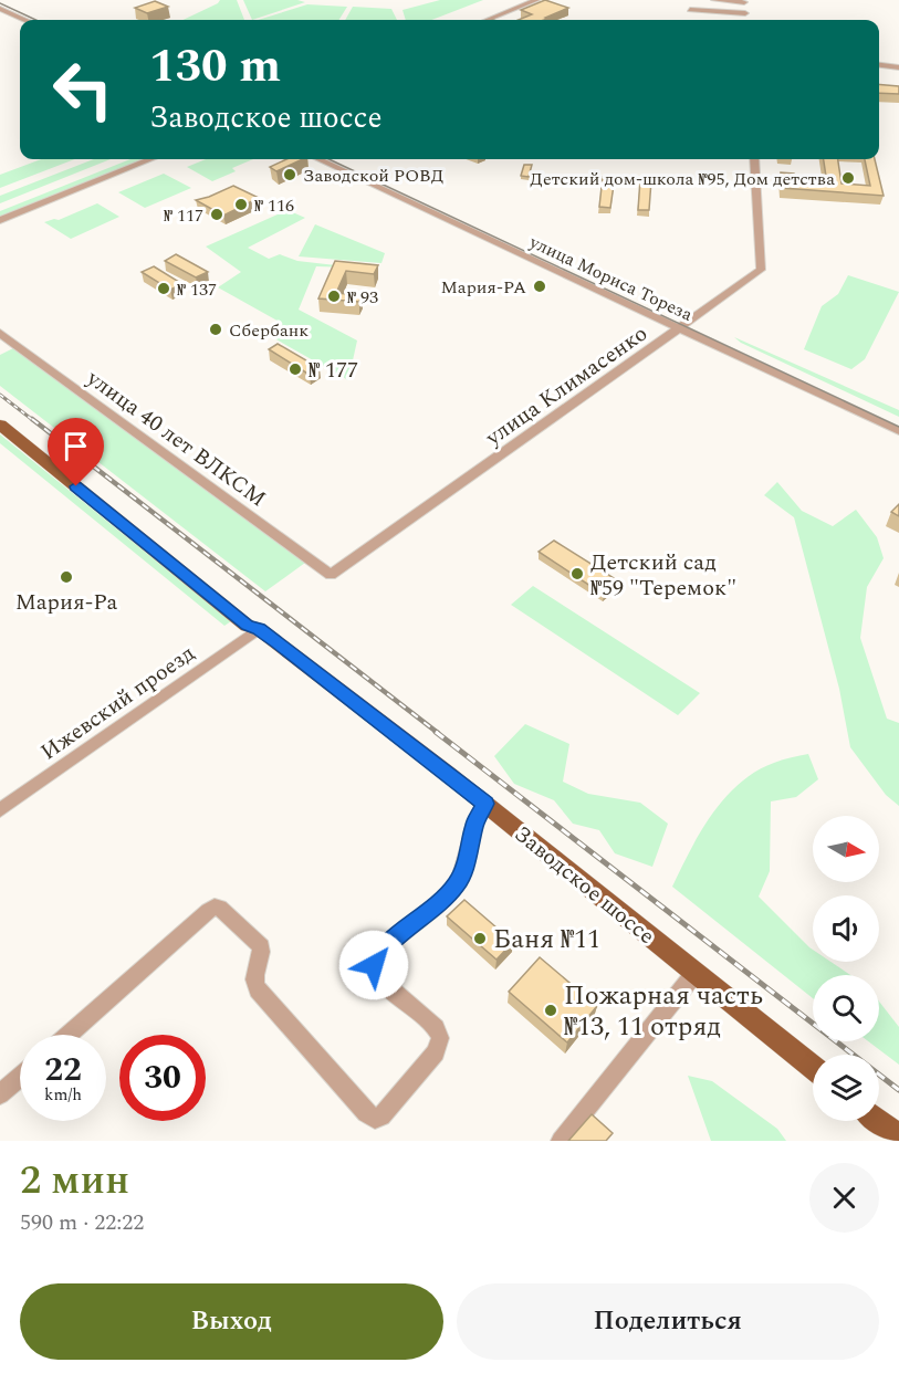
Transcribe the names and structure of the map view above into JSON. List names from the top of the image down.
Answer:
{
  "streets": {
    "main road": ["Заводское шоссе"],
    "street": [
      "улица Мориса Тореза",
      "улица Климасенко",
      "улица 40 лет ВЛКСМ",
      "Ижевский проезд"
    ]
  },
  "crossings": [
    ["улица Мориса Тореза", "улица Климасенко"],
    ["улица Климасенко", "улица 40 лет ВЛКСМ"],
    ["Ижевский проезд", "Заводское шоссе"]
  ],
  "places": [
    "Заводской РОВД",
    "Детский дом-школа №95, Дом детства",
    "№ 116",
    "№ 117",
    "Мария-РА",
    "№ 137",
    "№ 93",
    "Сбербанк",
    "№ 177",
    "Детский сад №59 \"Теремок\"",
    "Мария-Ра",
    "Баня №11",
    "Пожарная часть №13, 11 отряд"
  ],
  "north": "right",
  "page": {
    "turn": ["130 m", "Заводское шоссе"],
    "speed": "22 km/h",
    "limit": "30",
    "heading": ["2 мин", "590 m · 22:22"],
    "buttons": ["Выход", "Поделиться"]
  }
}
